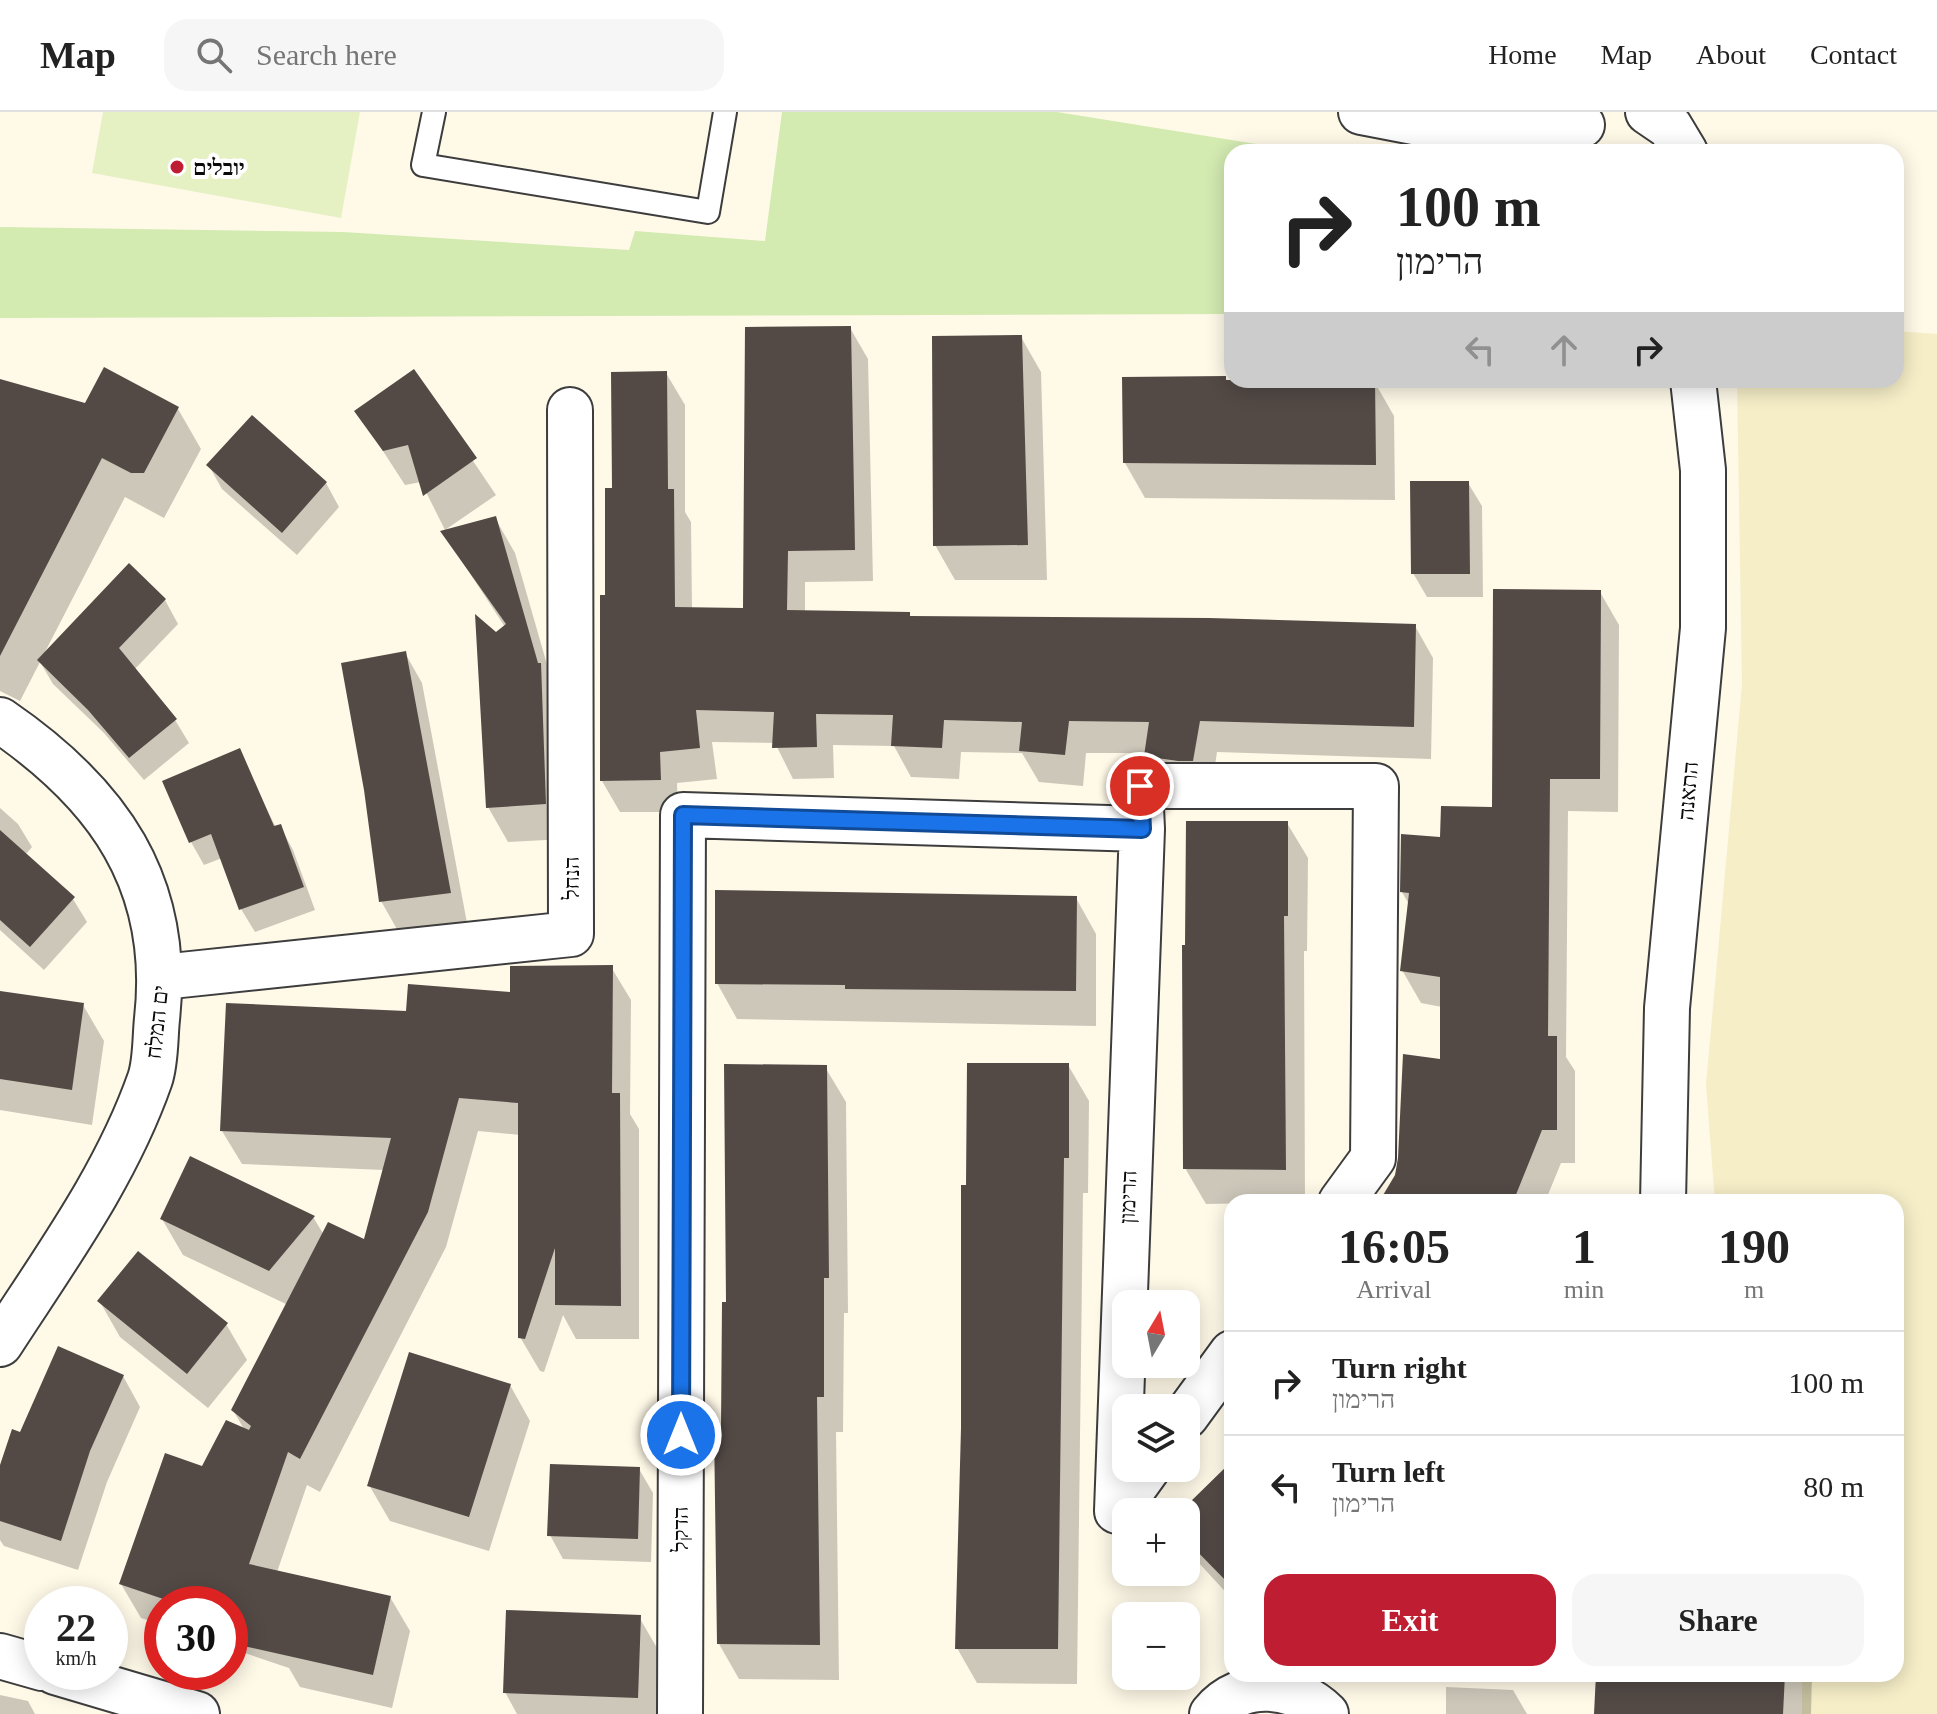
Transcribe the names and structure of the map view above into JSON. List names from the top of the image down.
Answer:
{
  "streets": {
    "street": [
      "התאנה",
      "הנחל",
      "ים המלח",
      "הרימון",
      "הדקל"
    ]
  },
  "crossings": [
    ["הנחל", "ים המלח"],
    ["הרימון", "הדקל"]
  ],
  "places": ["יובלים"],
  "north": "top",
  "page": {
    "header": "Map",
    "search": "Search here",
    "nav": [
      "Home",
      "Map",
      "About",
      "Contact"
    ],
    "turn": ["100 m", "הרימון"],
    "eta": [
      "16:05",
      "Arrival",
      "1",
      "min",
      "190",
      "m"
    ],
    "map_buttons": ["+", "−"],
    "list": [
      {
        "name": "Turn right",
        "note": "הרימון",
        "value": "100 m"
      },
      {
        "name": "Turn left",
        "note": "הרימון",
        "value": "80 m"
      }
    ],
    "buttons": ["Exit", "Share"],
    "speed": "22 km/h",
    "limit": "30"
  }
}
